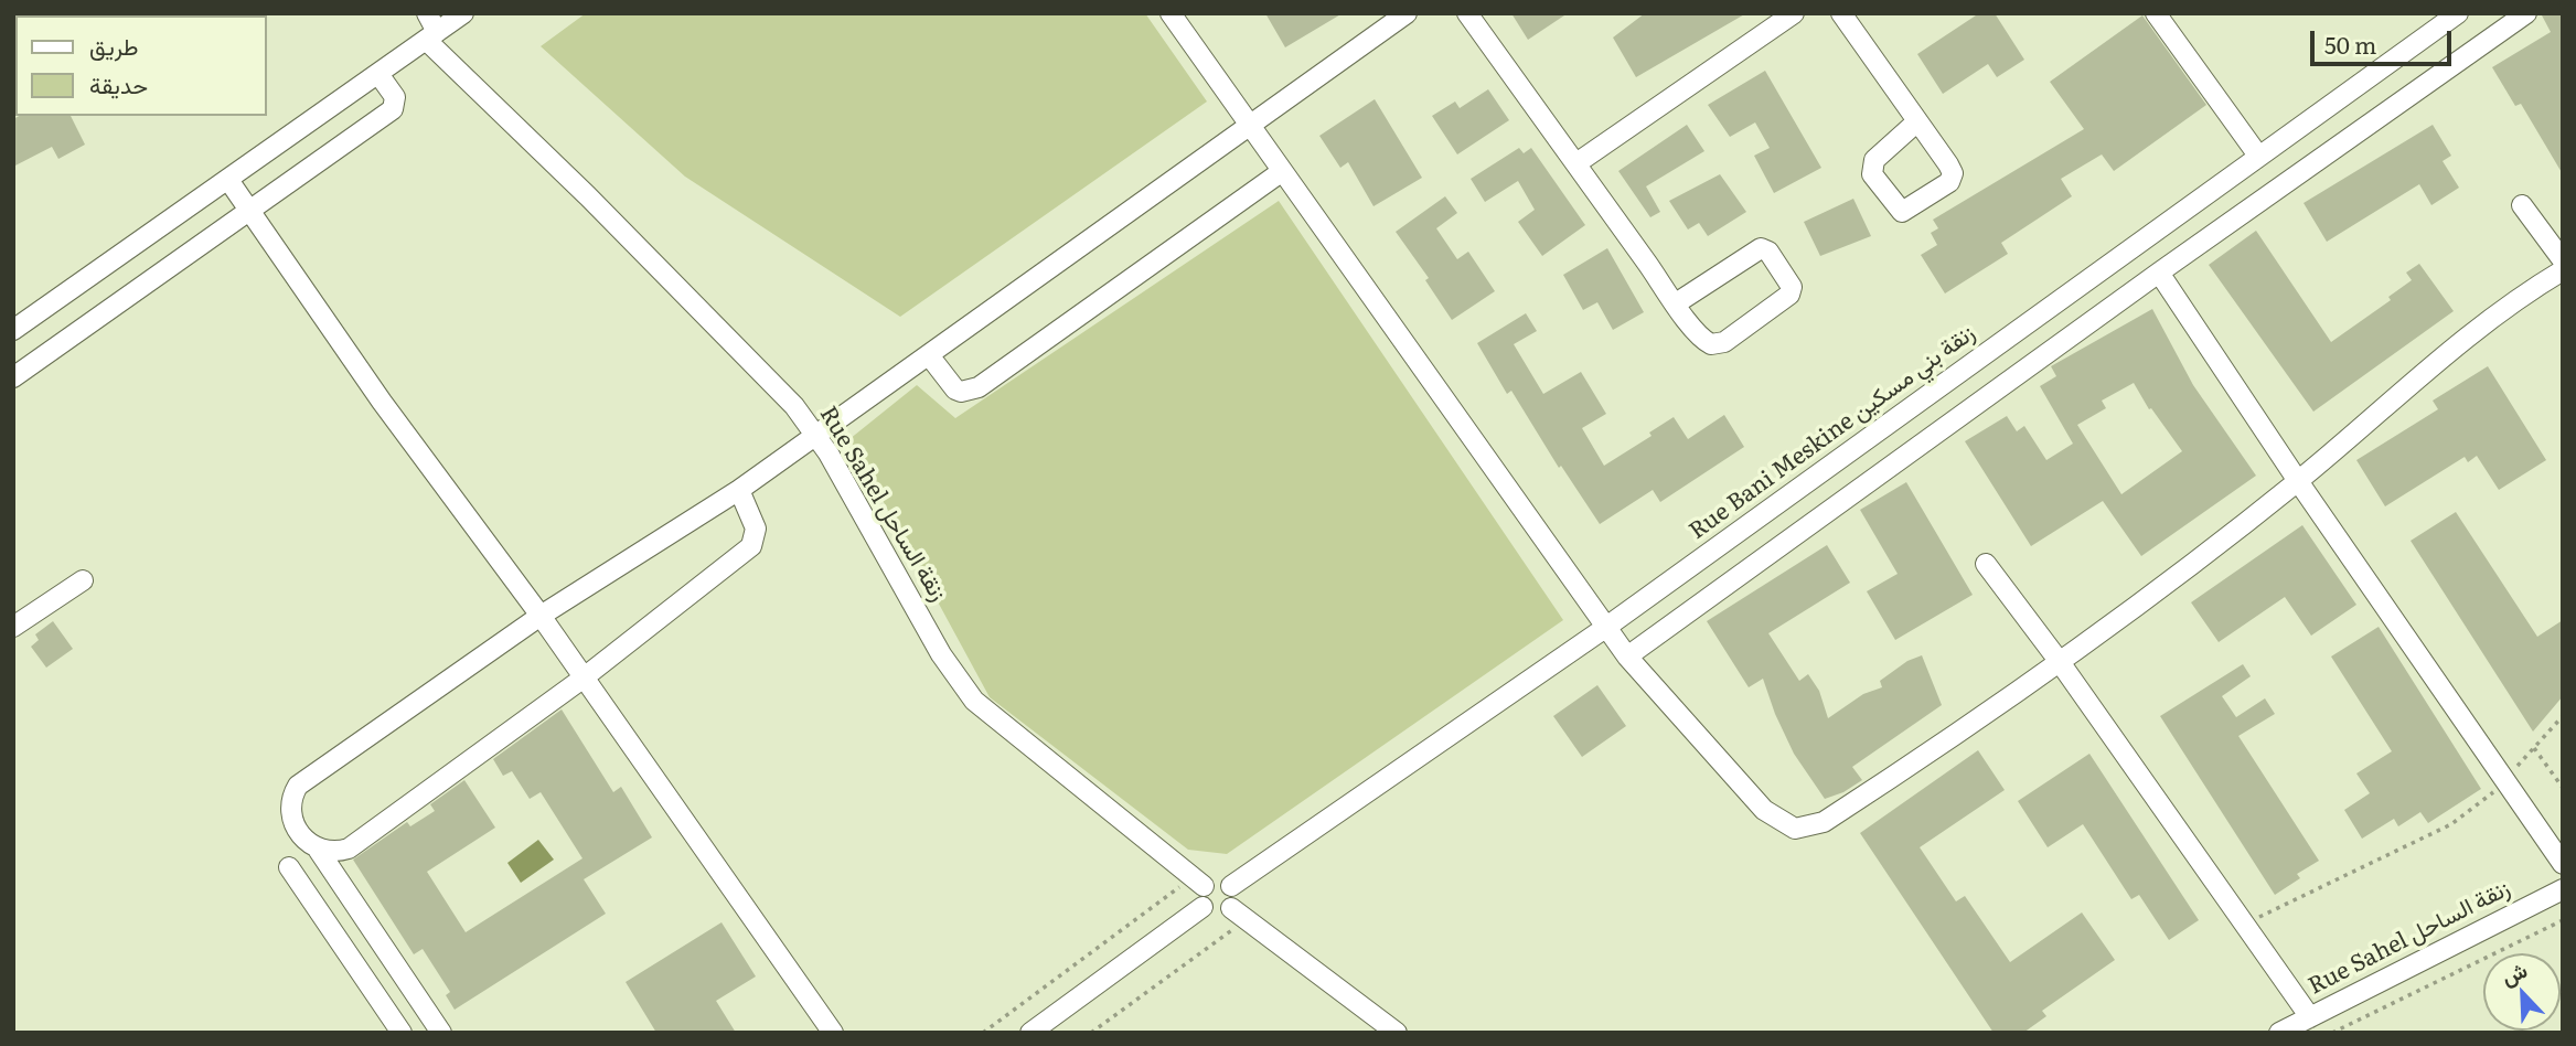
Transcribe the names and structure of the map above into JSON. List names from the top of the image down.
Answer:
{
  "streets": {
    "street": ["Rue Bani Meskine زنقة بني مسكين", "Rue Sahel زنقة الساحل"]
  },
  "legend": ["طريق", "حديقة"],
  "scale_bar": "50 m",
  "north": "top left"
}
